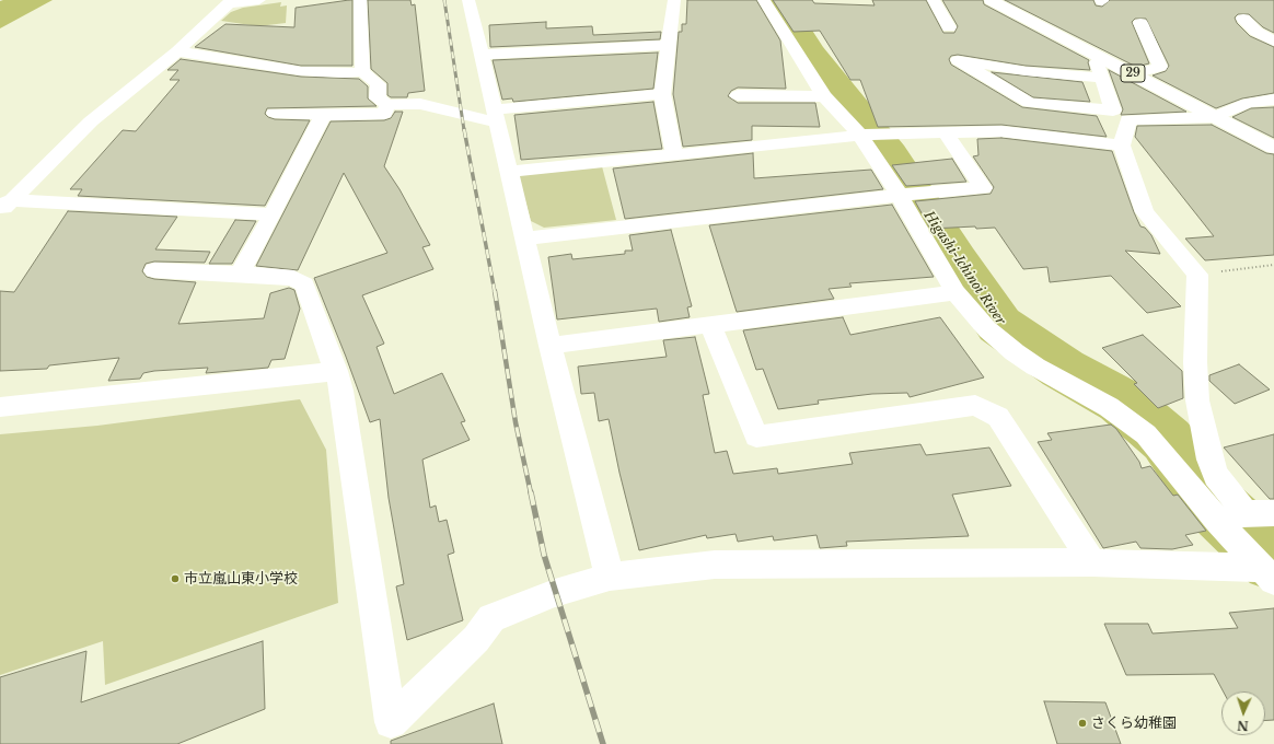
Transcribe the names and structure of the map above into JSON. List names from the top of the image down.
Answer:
{
  "streets": {
    "street": ["29"]
  },
  "water": ["Higashi-Ichinoi River"],
  "places": ["市立嵐山東小学校", "さくら幼稚園"],
  "north": "bottom"
}
